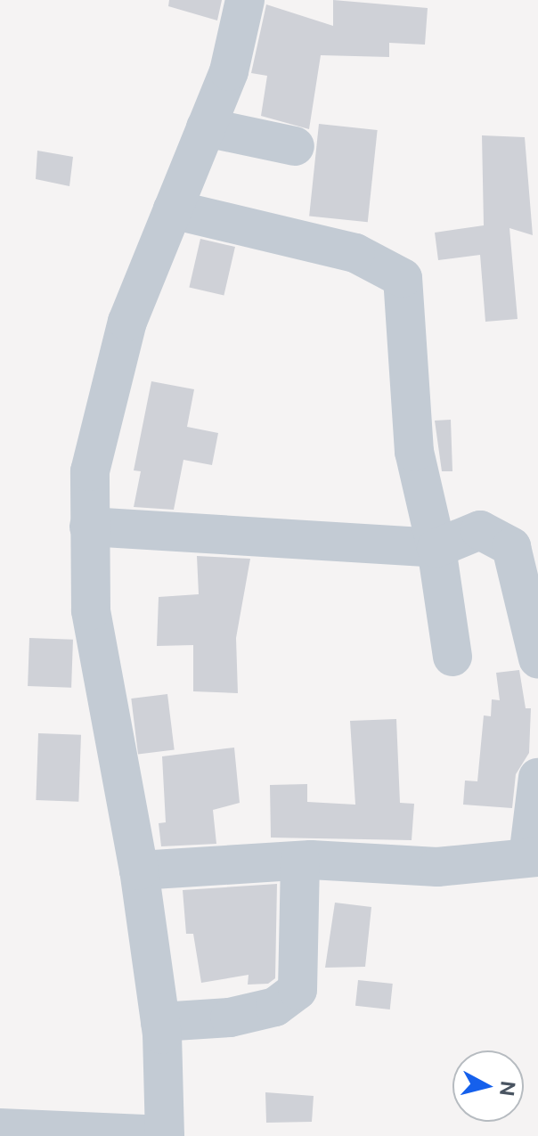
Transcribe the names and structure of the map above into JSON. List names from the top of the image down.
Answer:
{
  "north": "right"
}
